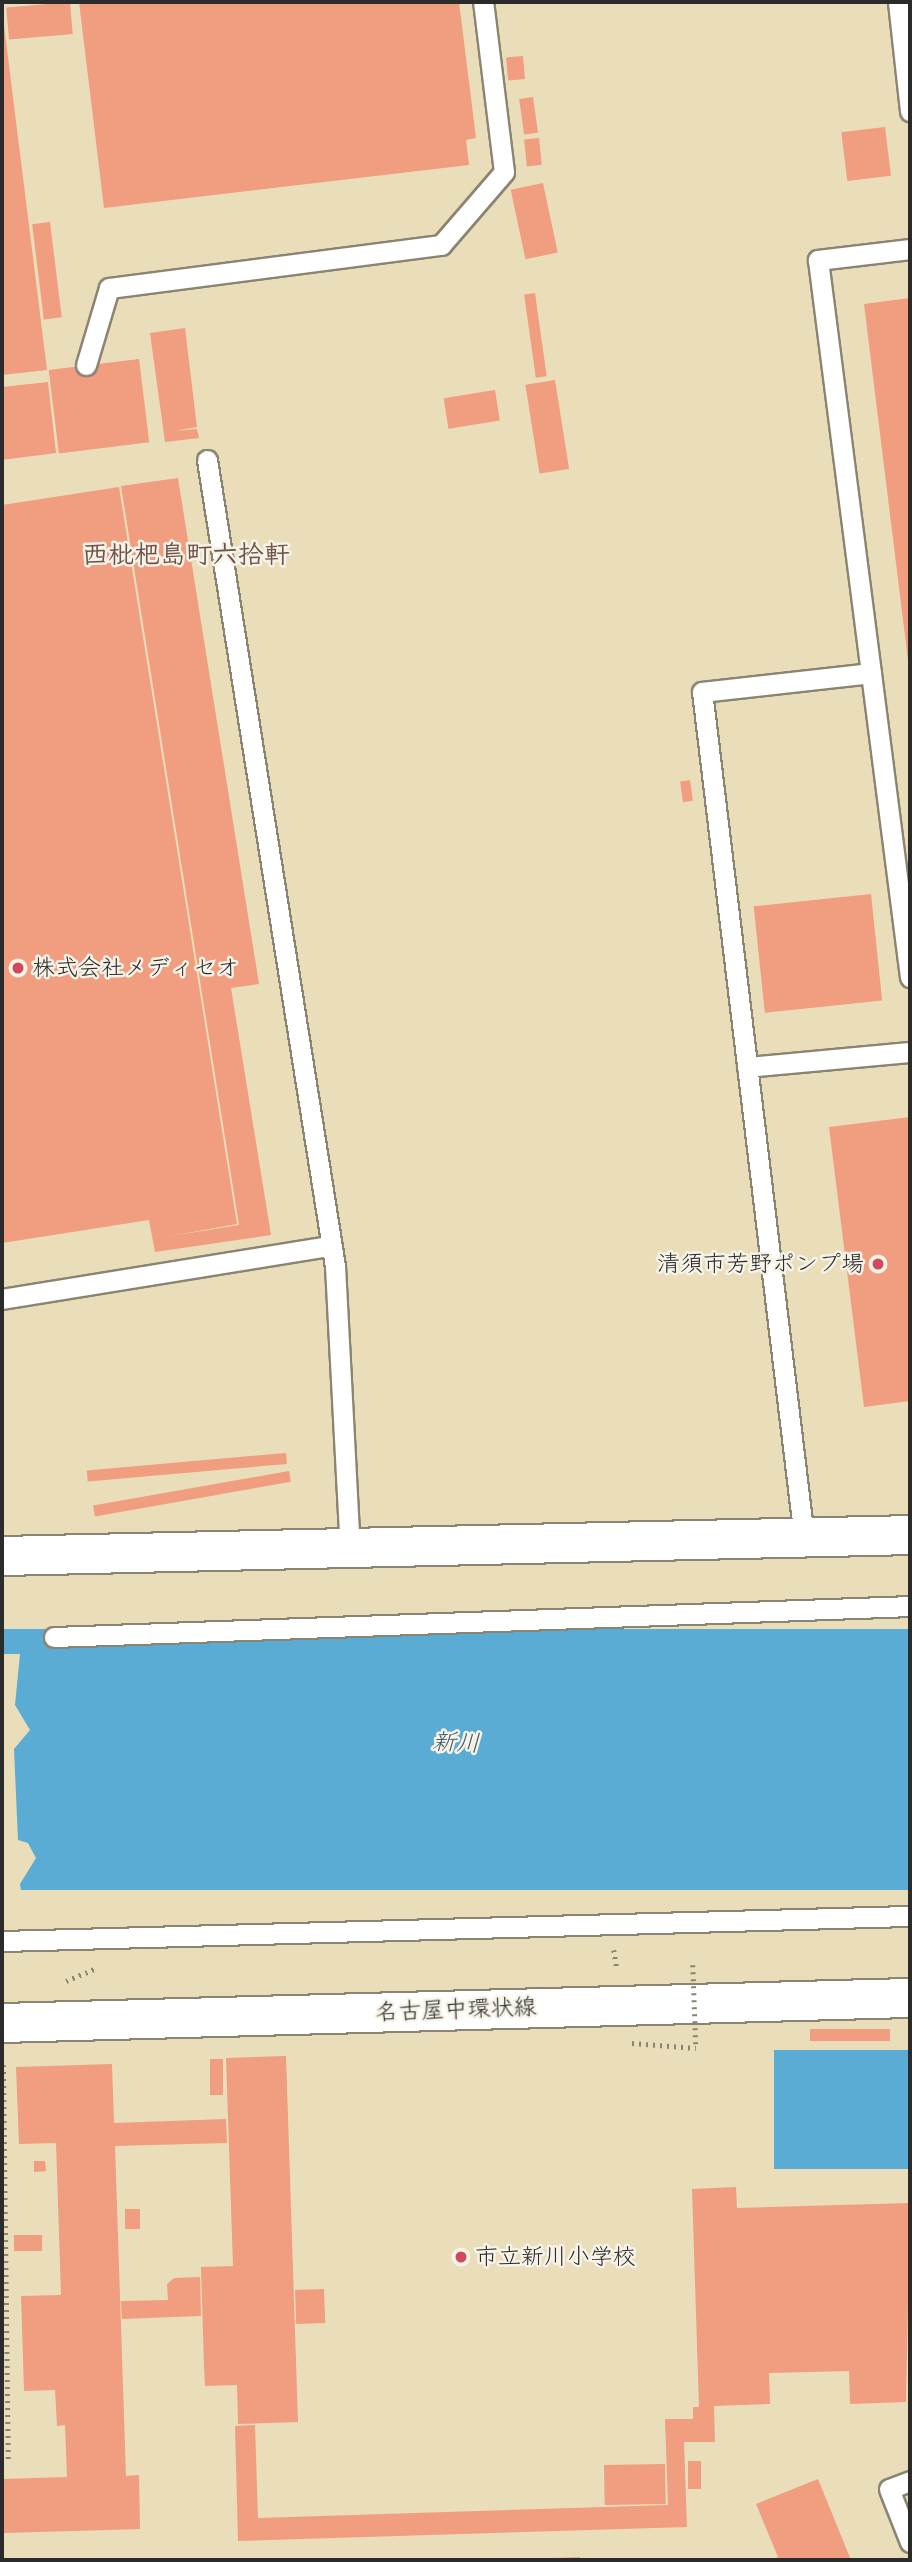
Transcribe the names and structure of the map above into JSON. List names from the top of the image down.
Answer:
{
  "streets": {
    "street": ["名古屋中環状線"]
  },
  "districts": ["西枇杷島町六拾軒"],
  "water": ["新川"],
  "places": ["株式会社メディセオ", "清須市芳野ポンプ場", "市立新川小学校"]
}
